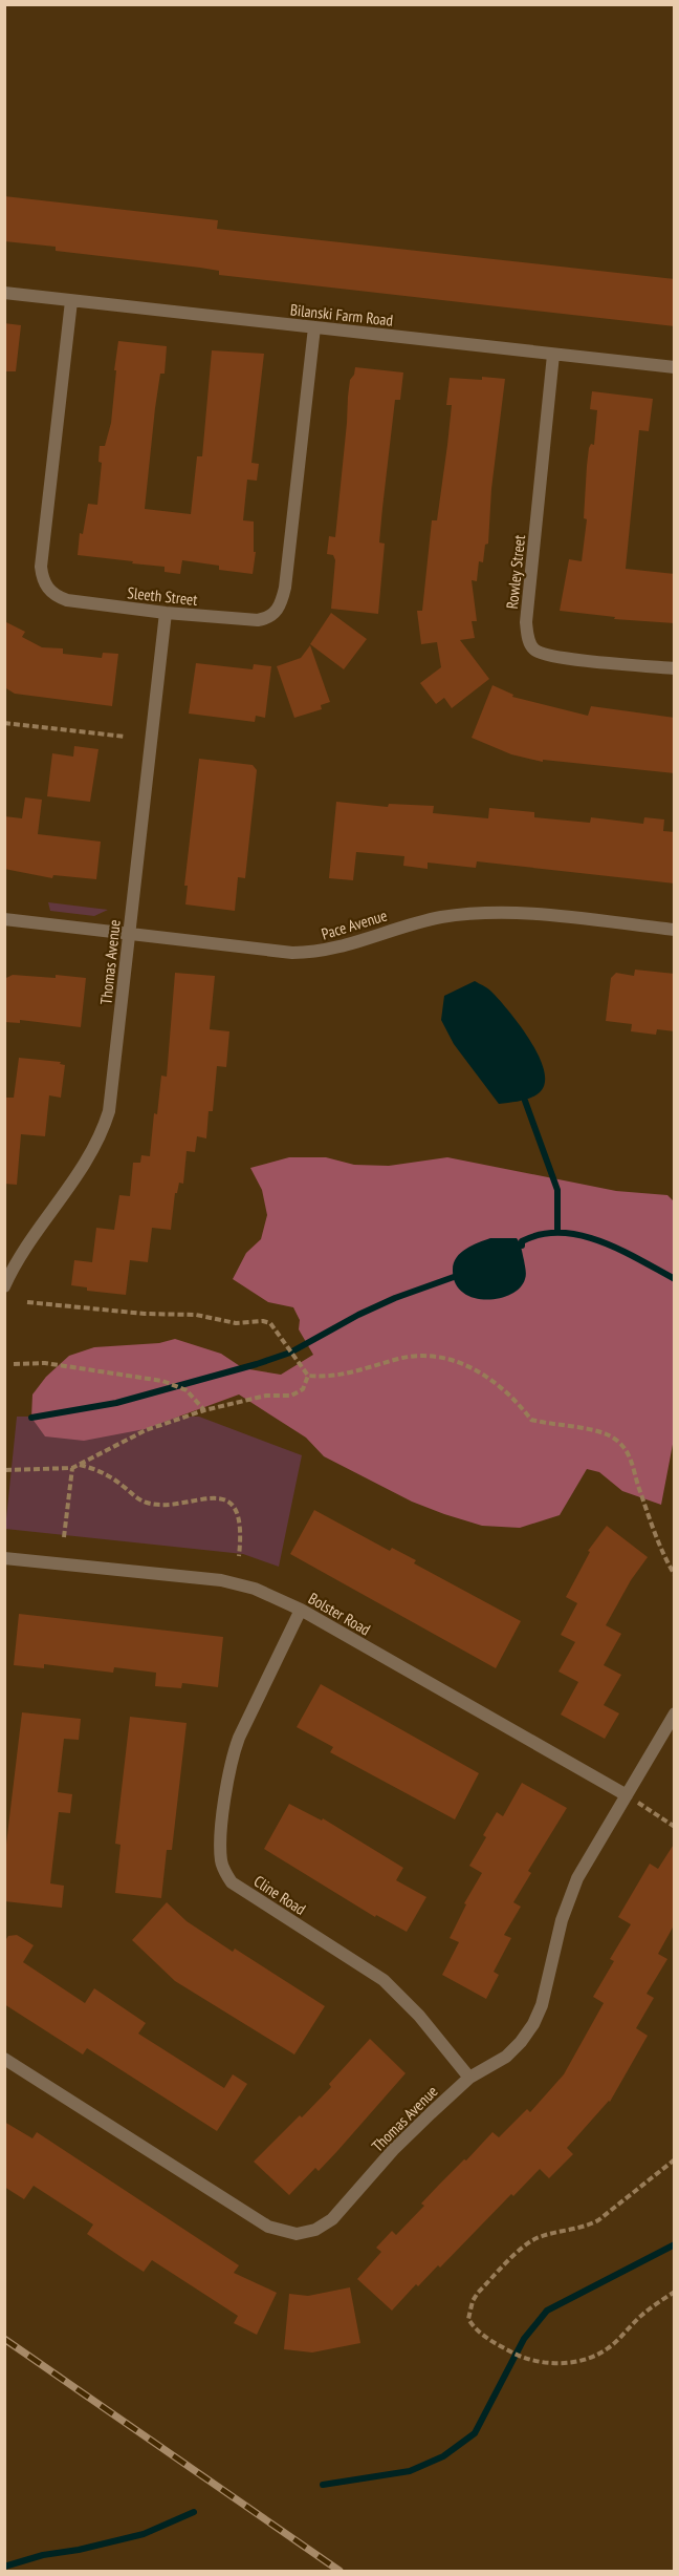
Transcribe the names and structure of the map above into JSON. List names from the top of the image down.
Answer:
{
  "streets": {
    "street": [
      "Bilanski Farm Road",
      "Rowley Street",
      "Sleeth Street",
      "Pace Avenue",
      "Thomas Avenue",
      "Bolster Road",
      "Cline Road"
    ]
  },
  "crossings": [
    ["Bilanski Farm Road", "Rowley Street"],
    ["Bilanski Farm Road", "Sleeth Street"],
    ["Sleeth Street", "Thomas Avenue"],
    ["Pace Avenue", "Thomas Avenue"],
    ["Thomas Avenue", "Bolster Road"],
    ["Thomas Avenue", "Cline Road"],
    ["Bolster Road", "Cline Road"]
  ]
}
